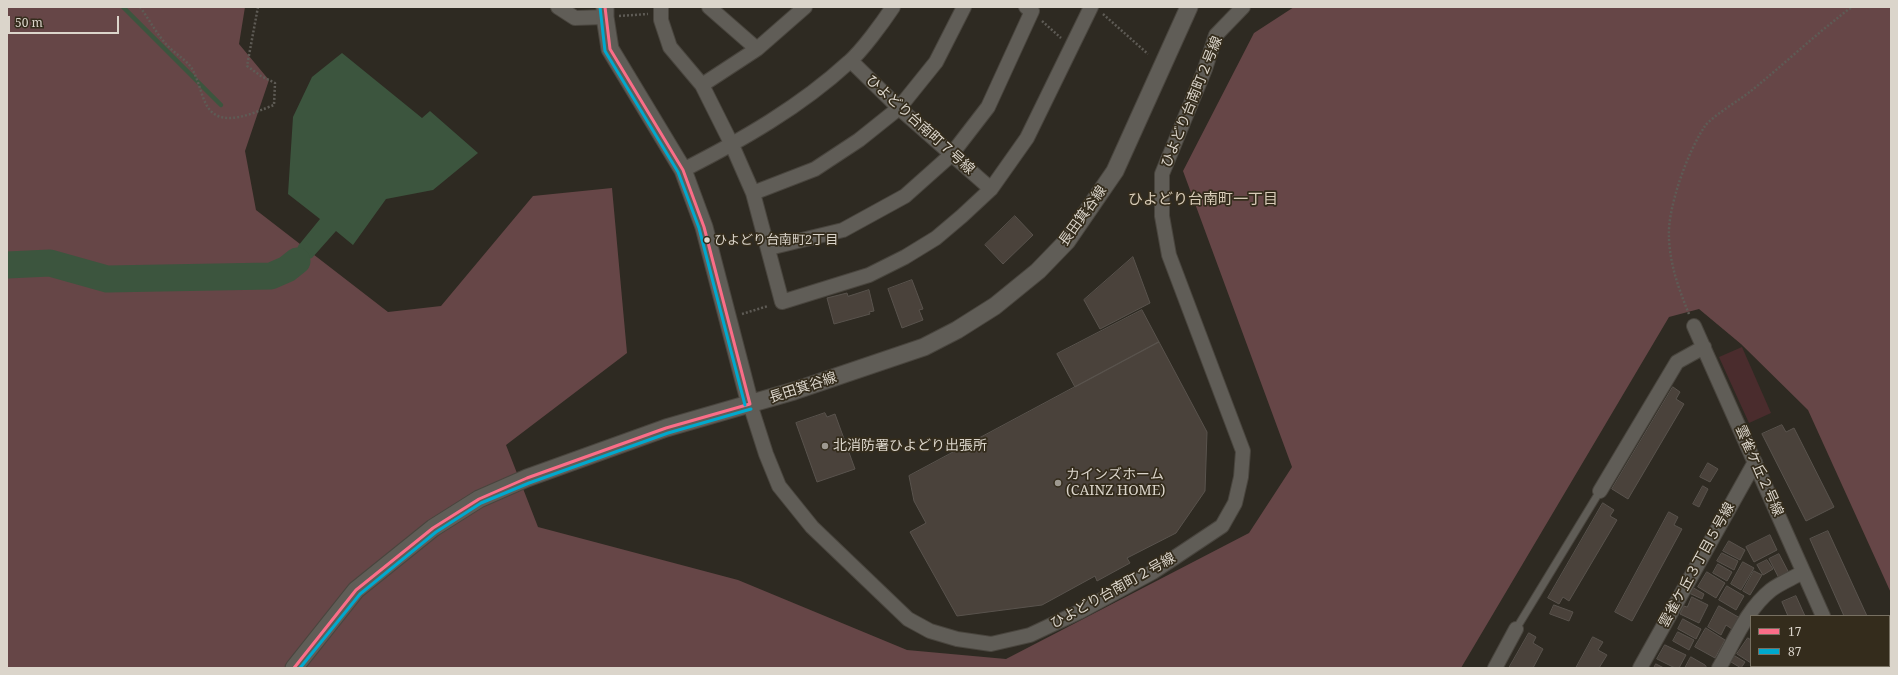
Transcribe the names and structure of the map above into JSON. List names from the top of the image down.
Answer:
{
  "streets": {
    "street": [
      "ひよどり台南町２号線",
      "ひよどり台南町７号線",
      "長田箕谷線",
      "雲雀ケ丘２号線",
      "雲雀ケ丘３丁目５号線"
    ]
  },
  "crossings": [
    ["ひよどり台南町２号線", "長田箕谷線"],
    ["雲雀ケ丘２号線", "雲雀ケ丘３丁目５号線"]
  ],
  "districts": ["ひよどり台南町一丁目"],
  "places": ["ひよどり台南町2丁目", "北消防署ひよどり出張所", "カインズホーム (CAINZ HOME)"],
  "lines": ["transit line 17", "transit line 87"],
  "legend": ["17", "87"],
  "scale_bar": "50 m"
}
